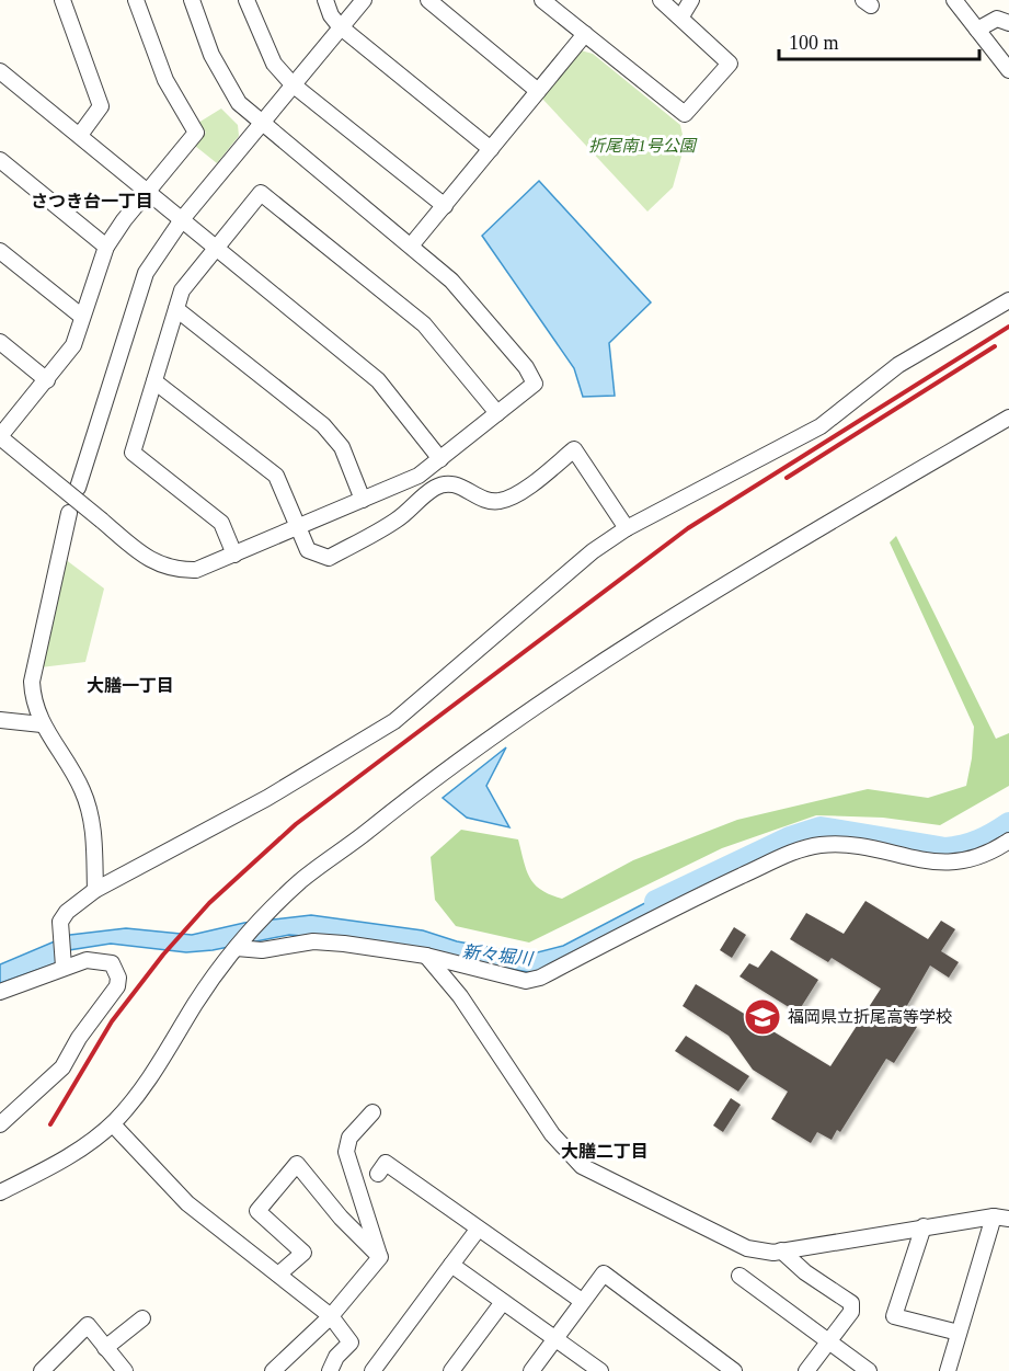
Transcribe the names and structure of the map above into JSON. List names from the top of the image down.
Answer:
{
  "districts": ["さつき台一丁目", "大膳一丁目", "大膳二丁目"],
  "water": ["新々堀川"],
  "parks": ["折尾南1号公園"],
  "places": {
    "school or university": ["福岡県立折尾高等学校"]
  },
  "scale_bar": "100 m"
}
